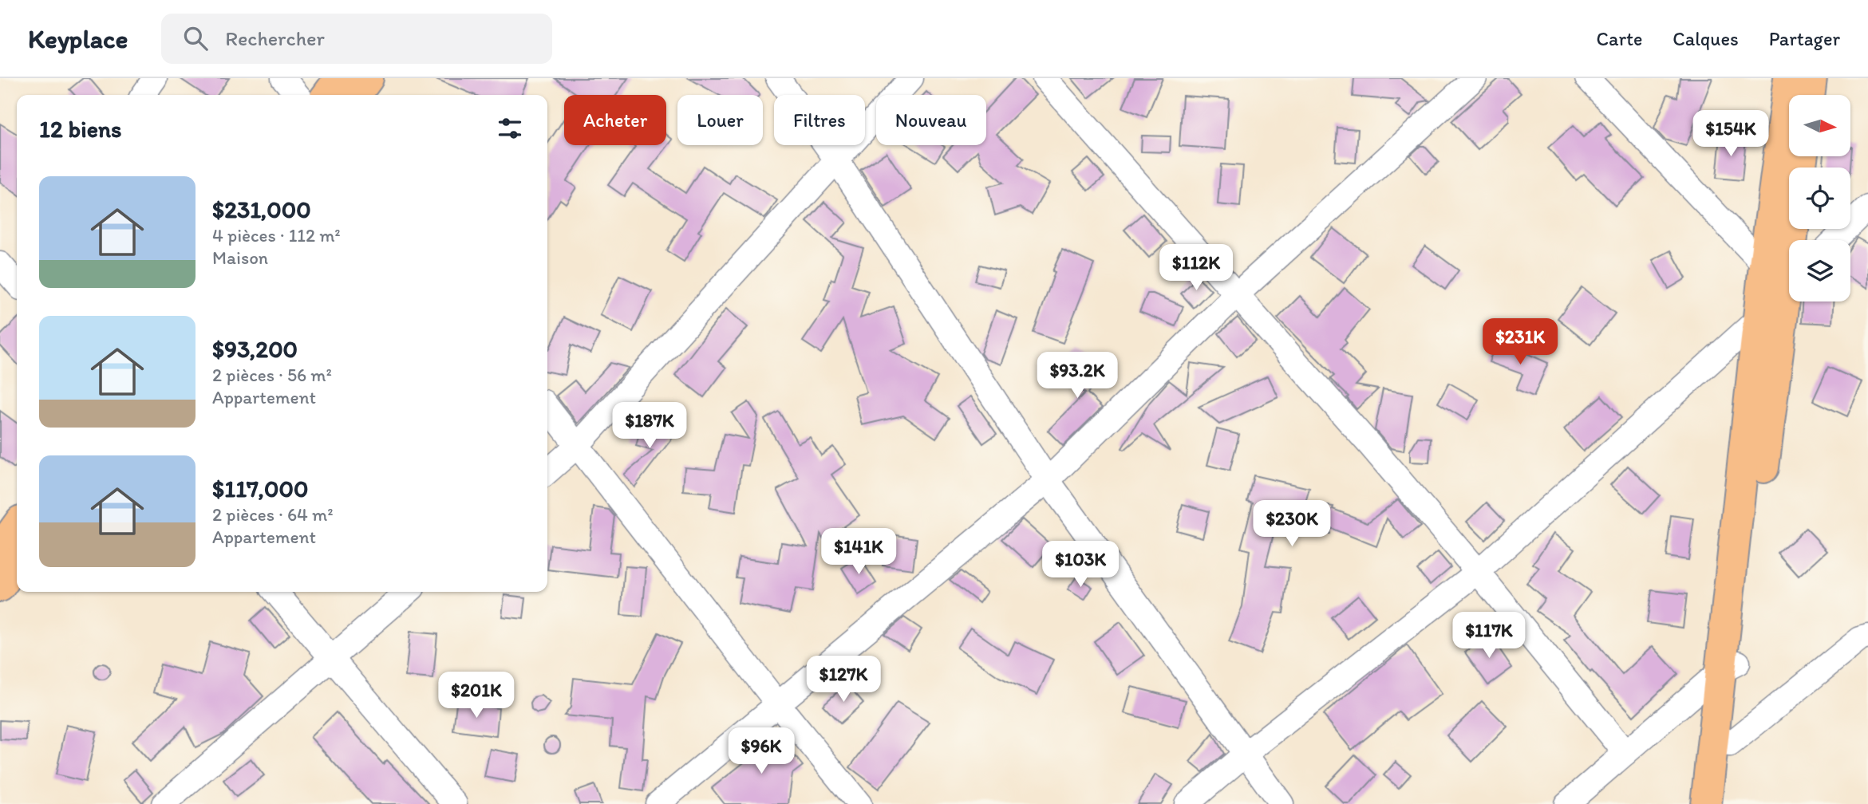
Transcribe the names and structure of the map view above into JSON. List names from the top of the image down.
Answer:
{
  "north": "right",
  "page": {
    "header": "Keyplace",
    "search": "Rechercher",
    "nav": ["Carte", "Calques", "Partager"],
    "chip": [
      "Acheter",
      "Louer",
      "Filtres",
      "Nouveau"
    ],
    "heading": "12 biens",
    "price": [
      "$154K",
      "$112K",
      "$231K",
      "$93.2K",
      "$187K",
      "$230K",
      "$141K",
      "$103K",
      "$117K",
      "$127K",
      "$201K",
      "$96K"
    ],
    "list": [
      {
        "name": "$231,000",
        "note": "4 pièces · 112 m² · Maison"
      },
      {
        "name": "$93,200",
        "note": "2 pièces · 56 m² · Appartement"
      },
      {
        "name": "$117,000",
        "note": "2 pièces · 64 m² · Appartement"
      }
    ]
  }
}
